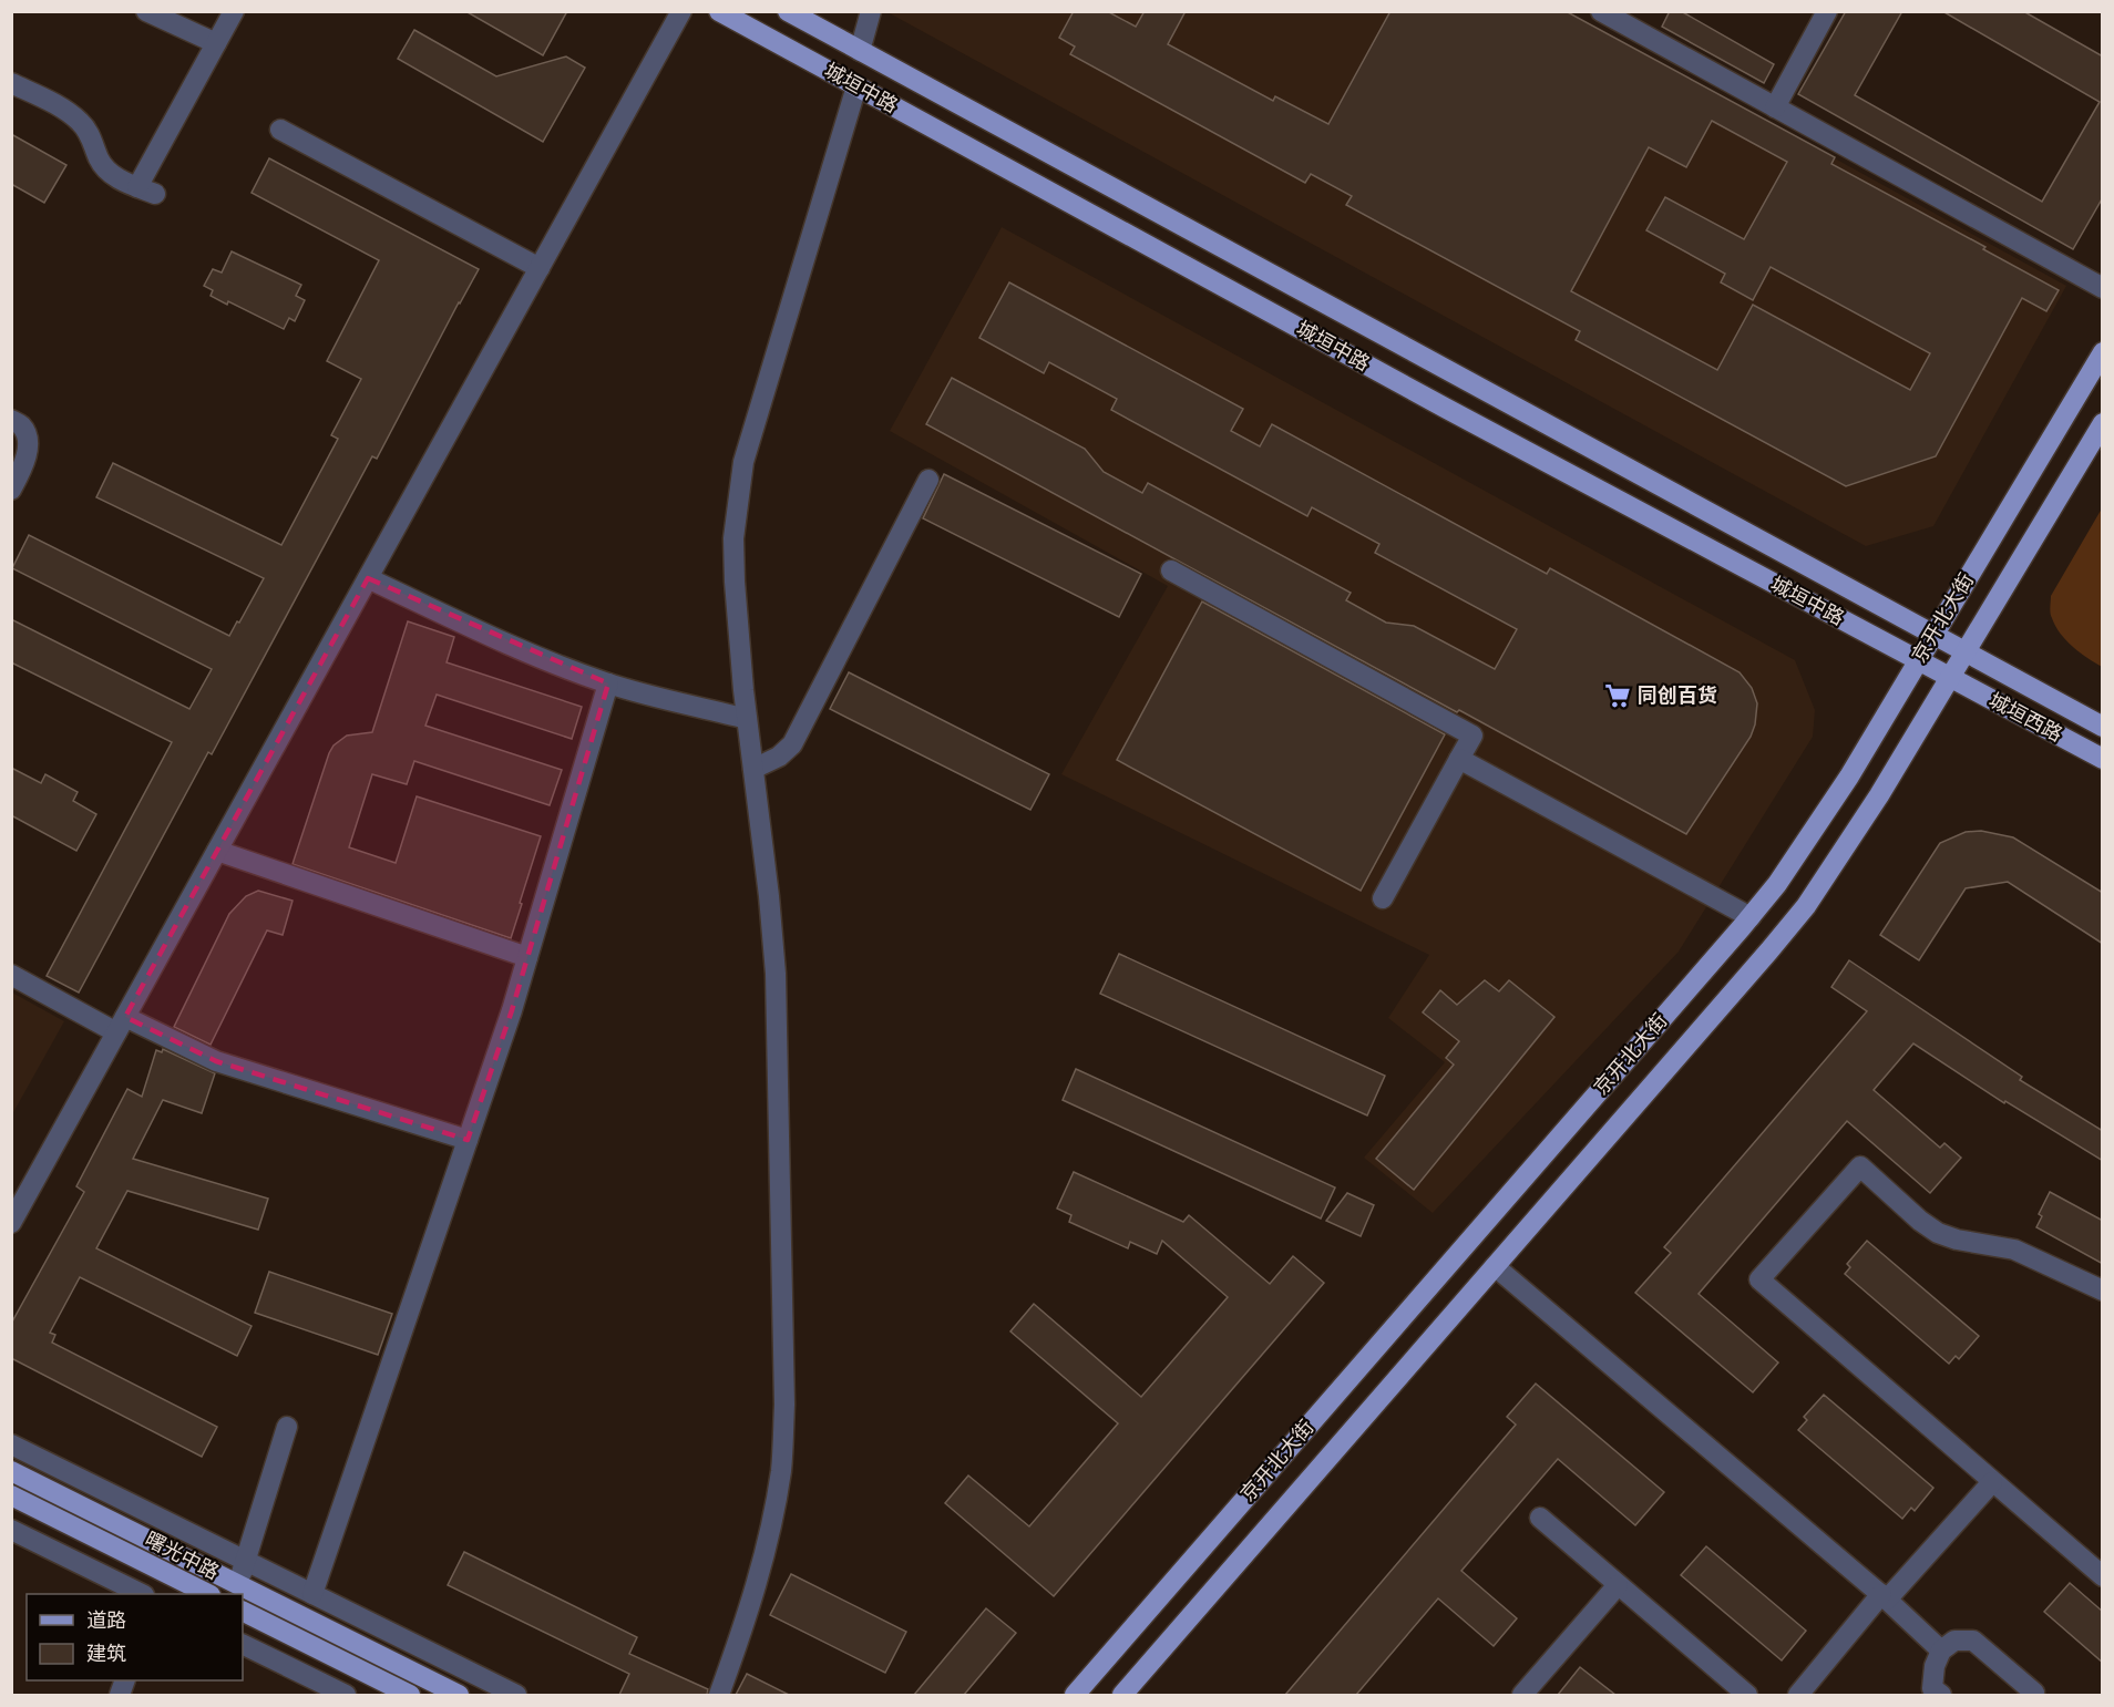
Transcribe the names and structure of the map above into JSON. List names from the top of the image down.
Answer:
{
  "streets": {
    "main road": [
      "城垣中路",
      "京开北大街",
      "城垣西路",
      "曙光中路"
    ]
  },
  "crossings": [
    ["城垣中路", "京开北大街"],
    ["城垣中路", "城垣西路"],
    ["京开北大街", "城垣西路"]
  ],
  "places": {
    "supermarket": ["同创百货"]
  },
  "legend": ["道路", "建筑"]
}
